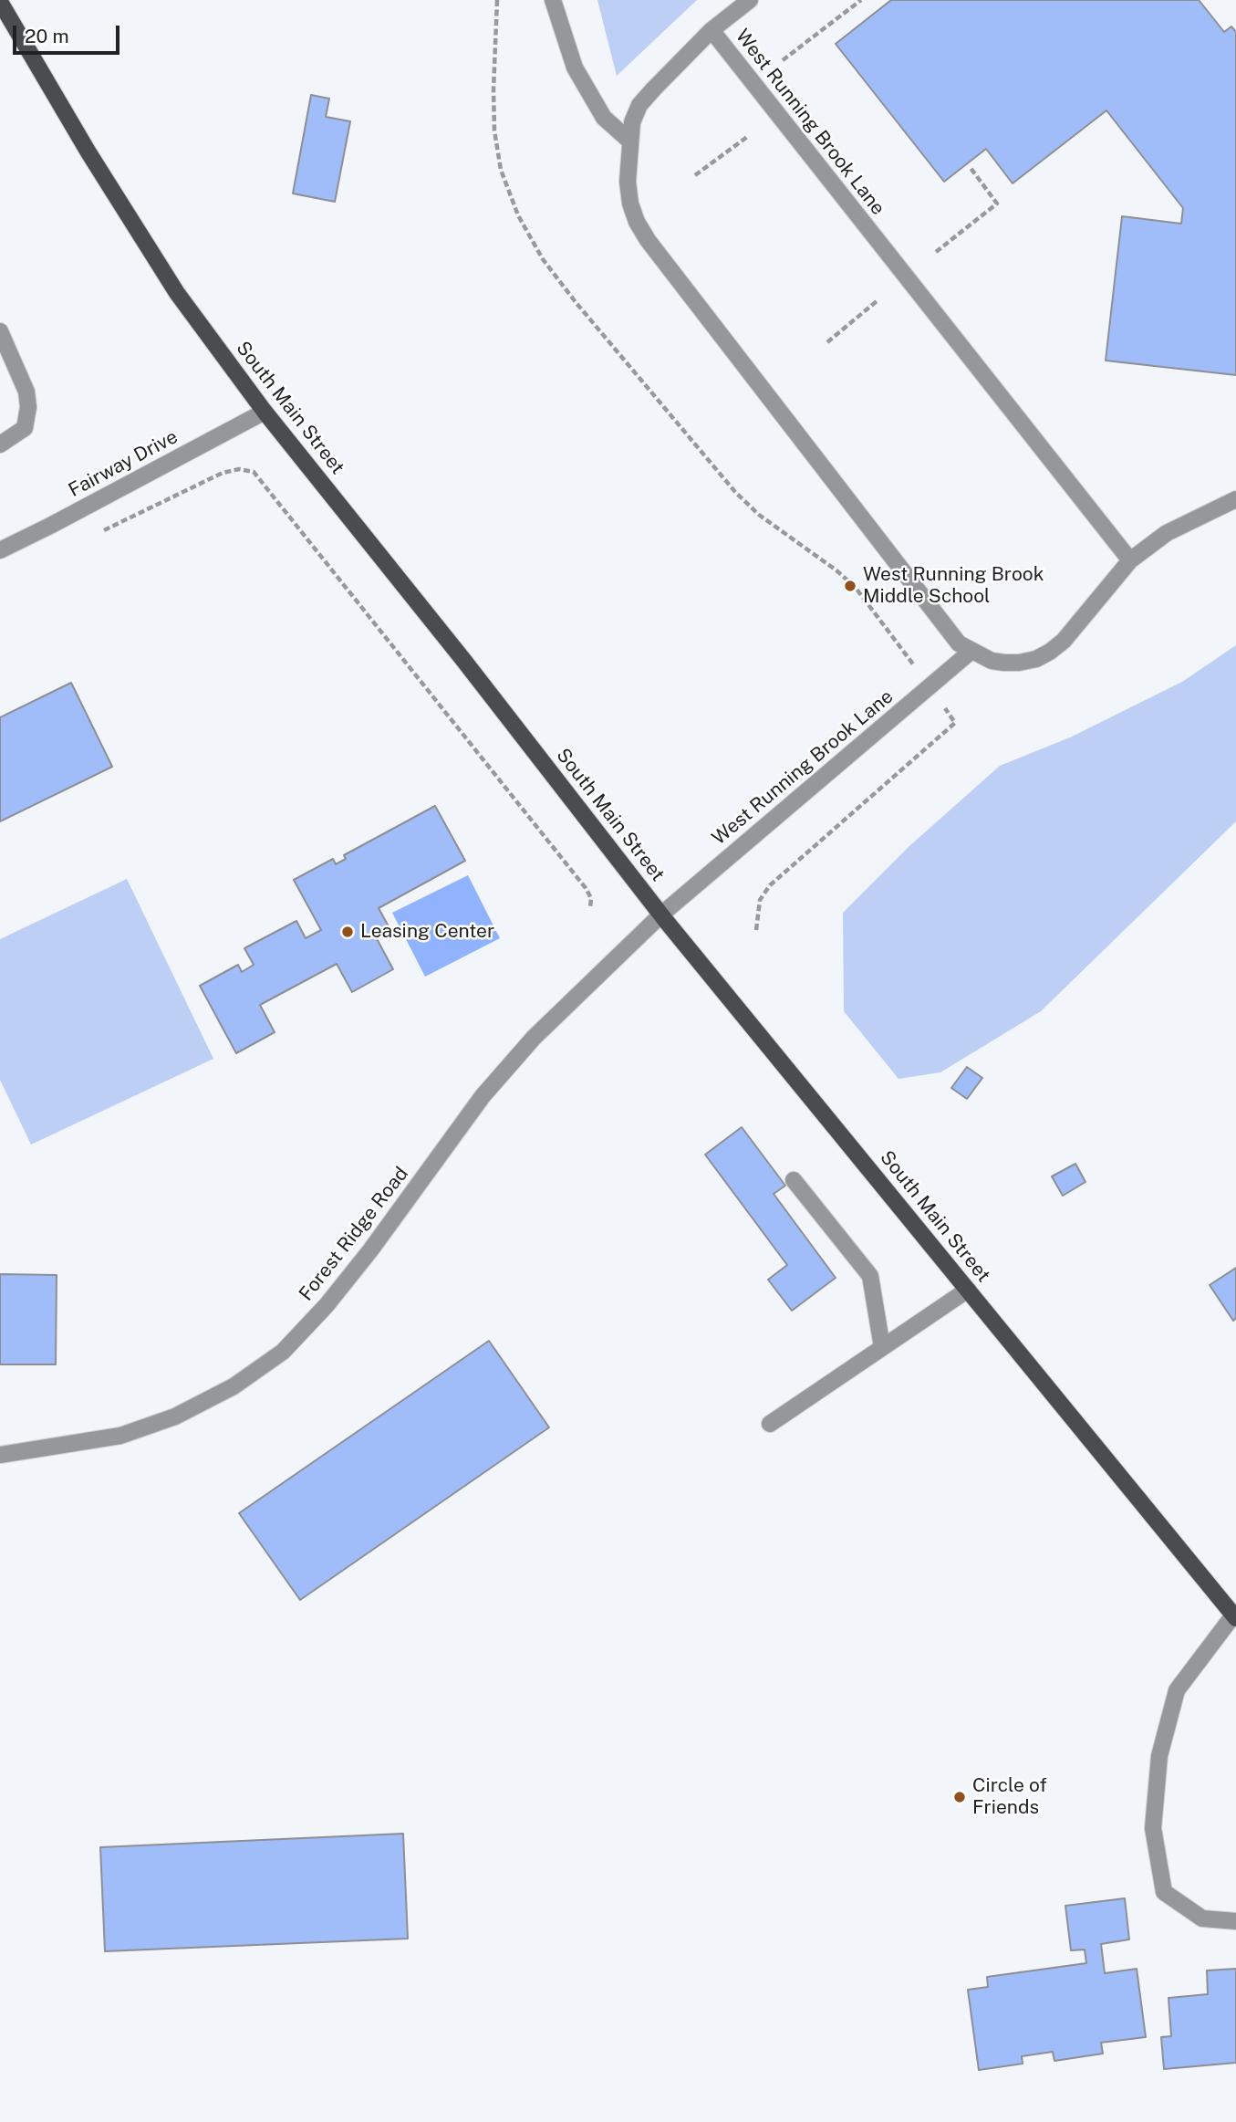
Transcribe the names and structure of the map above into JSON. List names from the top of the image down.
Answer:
{
  "streets": {
    "main road": ["South Main Street"],
    "street": ["West Running Brook Lane", "Fairway Drive", "Forest Ridge Road"]
  },
  "crossings": [
    ["West Running Brook Lane", "South Main Street"],
    ["West Running Brook Lane", "Forest Ridge Road"],
    ["South Main Street", "Fairway Drive"],
    ["South Main Street", "Forest Ridge Road"]
  ],
  "places": ["West Running Brook Middle School", "Leasing Center", "Circle of Friends"],
  "scale_bar": "20 m"
}
